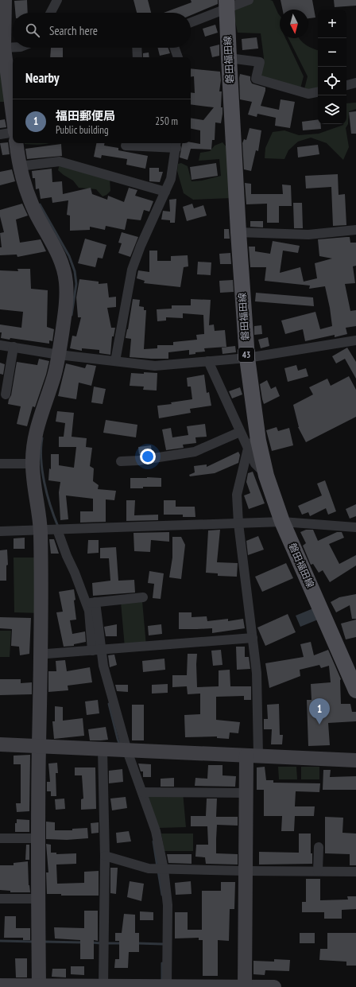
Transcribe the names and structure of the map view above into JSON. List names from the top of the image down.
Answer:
{
  "streets": {
    "main road": ["磐田福田線", "43"]
  },
  "north": "bottom",
  "page": {
    "map_buttons": ["+", "−"],
    "search": "Search here",
    "heading": "Nearby",
    "list": [
      {
        "mark": "1",
        "name": "福田郵便局",
        "note": "Public building",
        "value": "250 m"
      }
    ],
    "pins": "1"
  }
}
